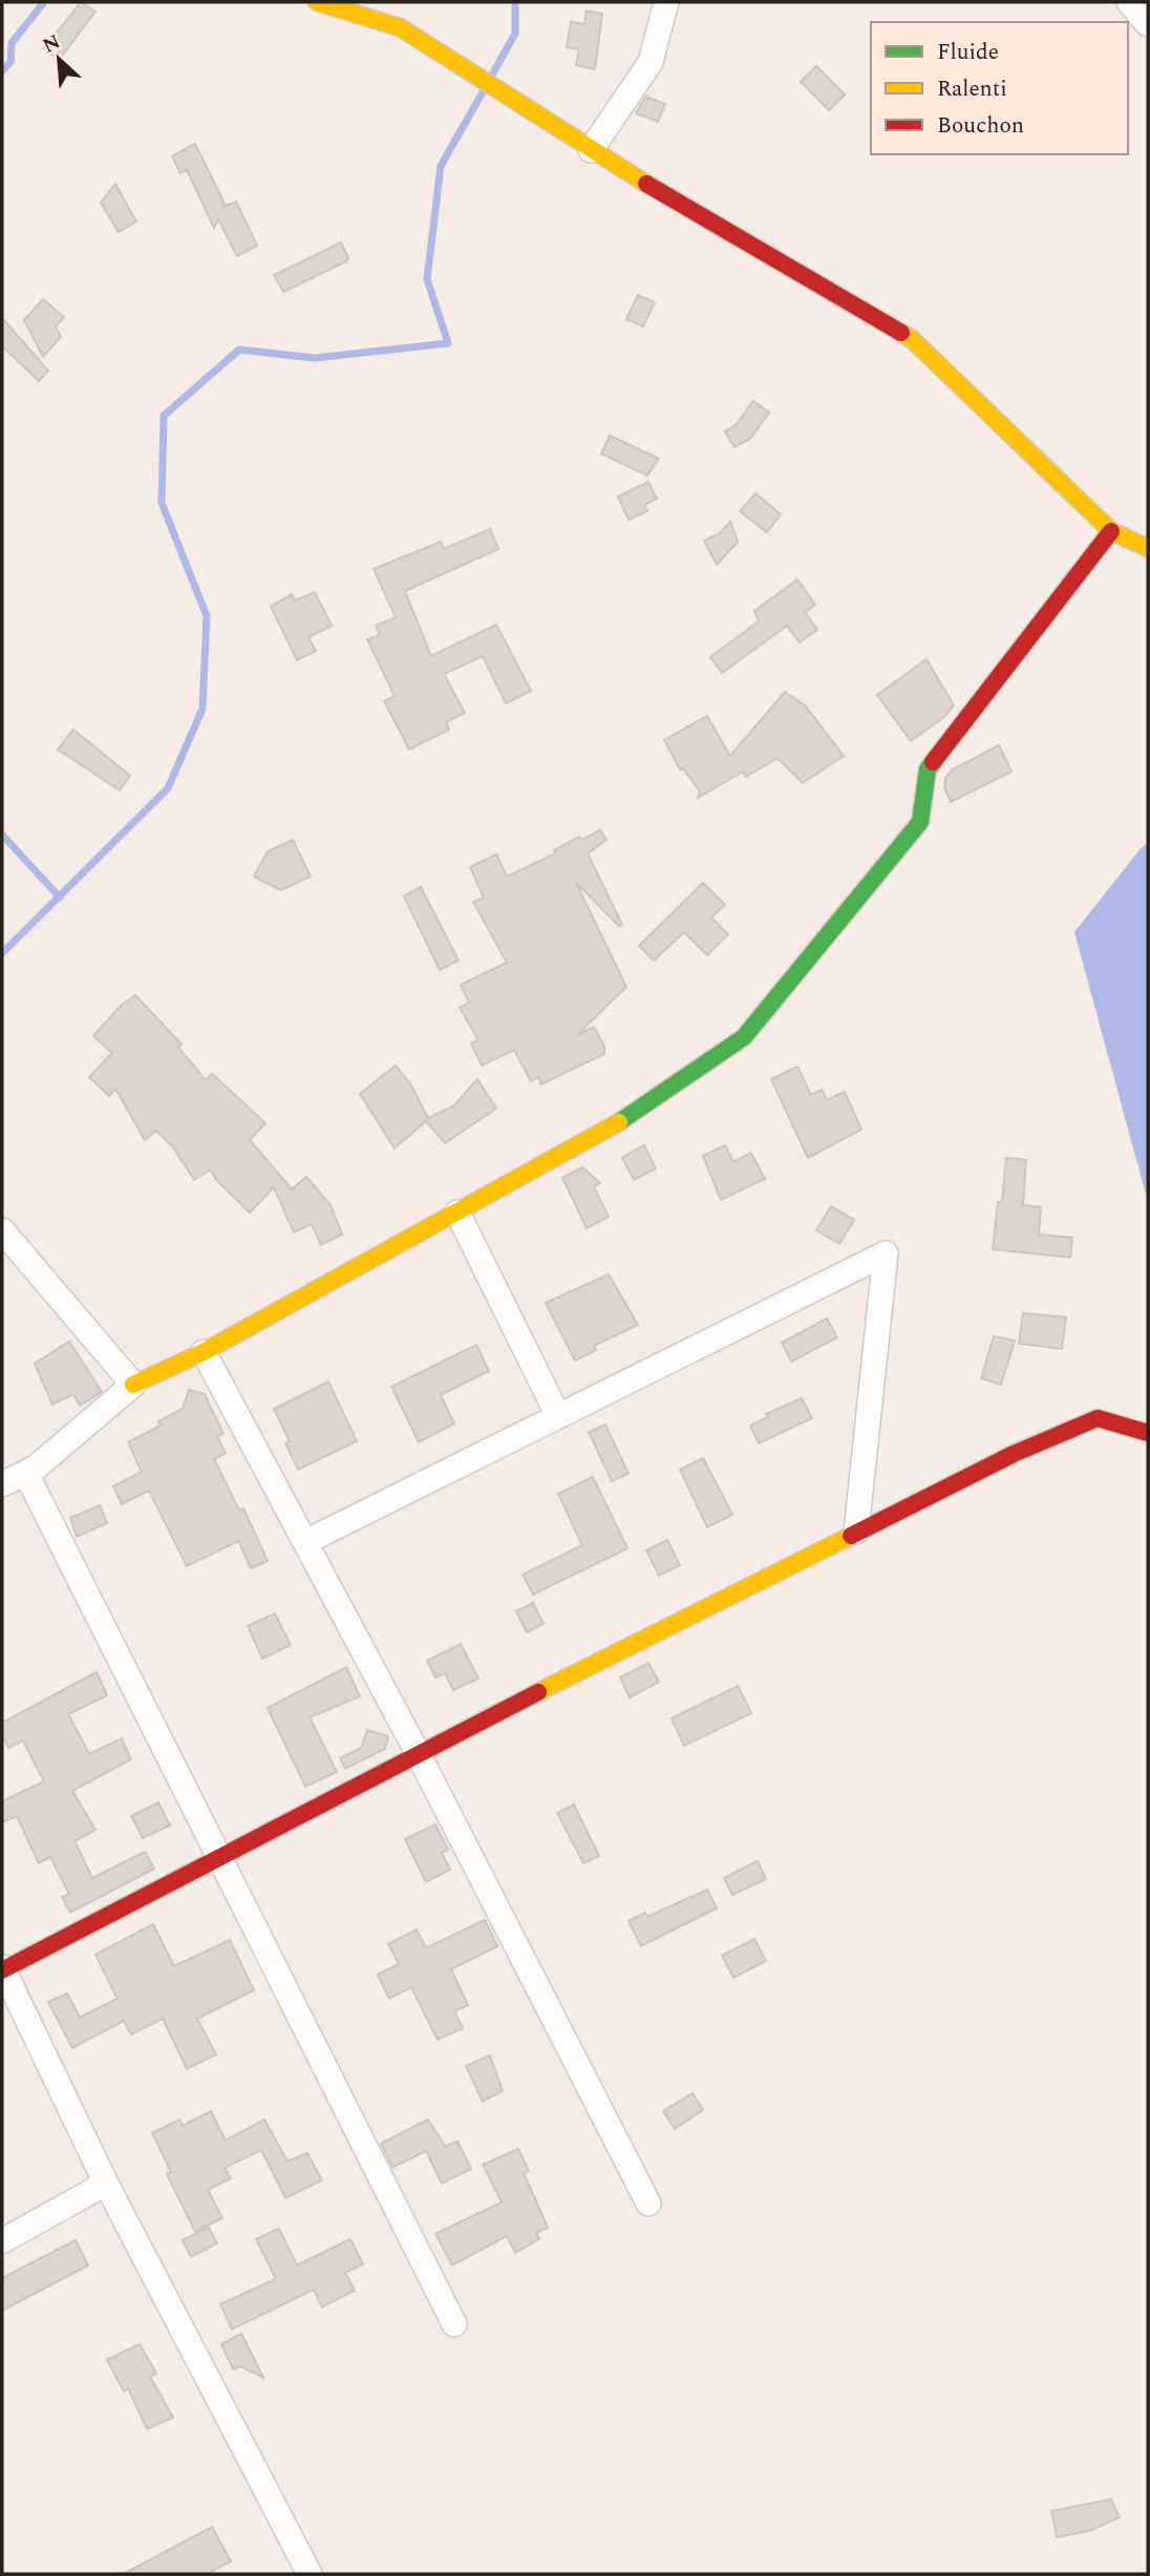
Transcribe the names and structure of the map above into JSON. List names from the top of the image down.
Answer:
{
  "legend": ["Fluide", "Ralenti", "Bouchon"],
  "north": "top left"
}
